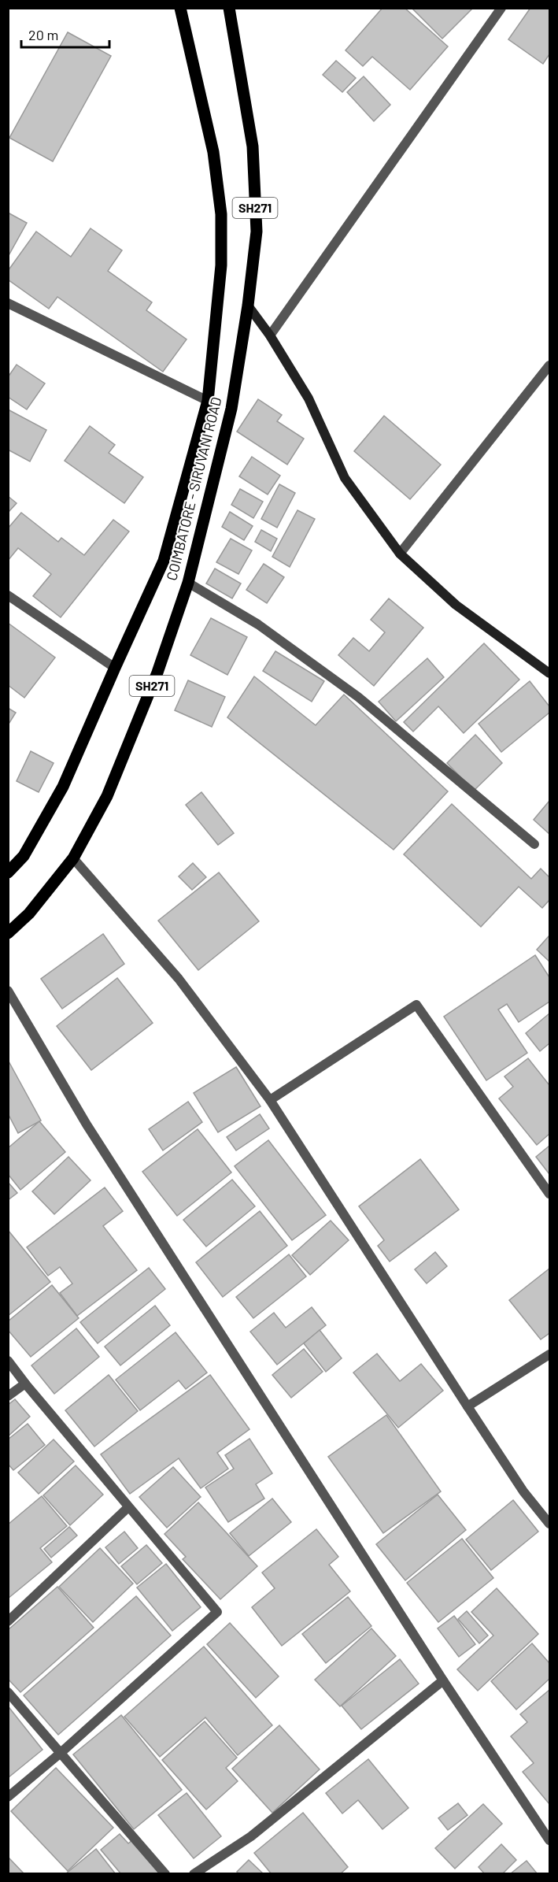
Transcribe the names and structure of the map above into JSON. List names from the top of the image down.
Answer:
{
  "streets": {
    "main road": ["SH271", "COIMBATORE - SIRUVANI ROAD"]
  },
  "scale_bar": "20 m"
}
